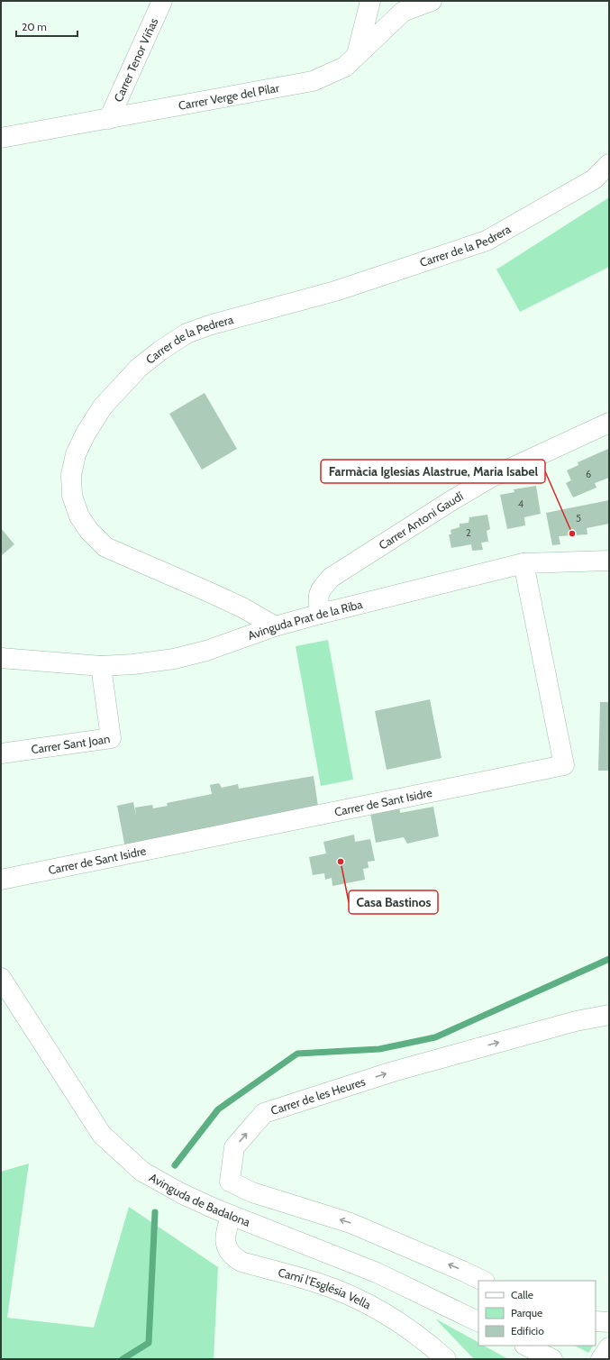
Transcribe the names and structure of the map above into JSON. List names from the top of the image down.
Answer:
{
  "streets": {
    "street": [
      "Carrer Tenor Viñas",
      "Carrer Verge del Pilar",
      "Carrer de la Pedrera",
      "Carrer Antoni Gaudí",
      "Avinguda Prat de la Riba",
      "Carrer Sant Joan",
      "Carrer de Sant Isidre",
      "Carrer de les Heures",
      "Avinguda de Badalona",
      "Camí l'Església Vella"
    ]
  },
  "crossings": [
    ["Carrer Tenor Viñas", "Carrer Verge del Pilar"],
    ["Carrer de la Pedrera", "Avinguda Prat de la Riba"],
    ["Carrer Antoni Gaudí", "Avinguda Prat de la Riba"],
    ["Avinguda Prat de la Riba", "Carrer Sant Joan"],
    ["Avinguda Prat de la Riba", "Carrer de Sant Isidre"],
    ["Avinguda de Badalona", "Camí l'Església Vella"]
  ],
  "places": ["Farmàcia Iglesias Alastrue, Maria Isabel", "Casa Bastinos"],
  "house_numbers": [
    "6",
    "4",
    "5",
    "2"
  ],
  "legend": ["Calle", "Parque", "Edificio"],
  "scale_bar": "20 m"
}
